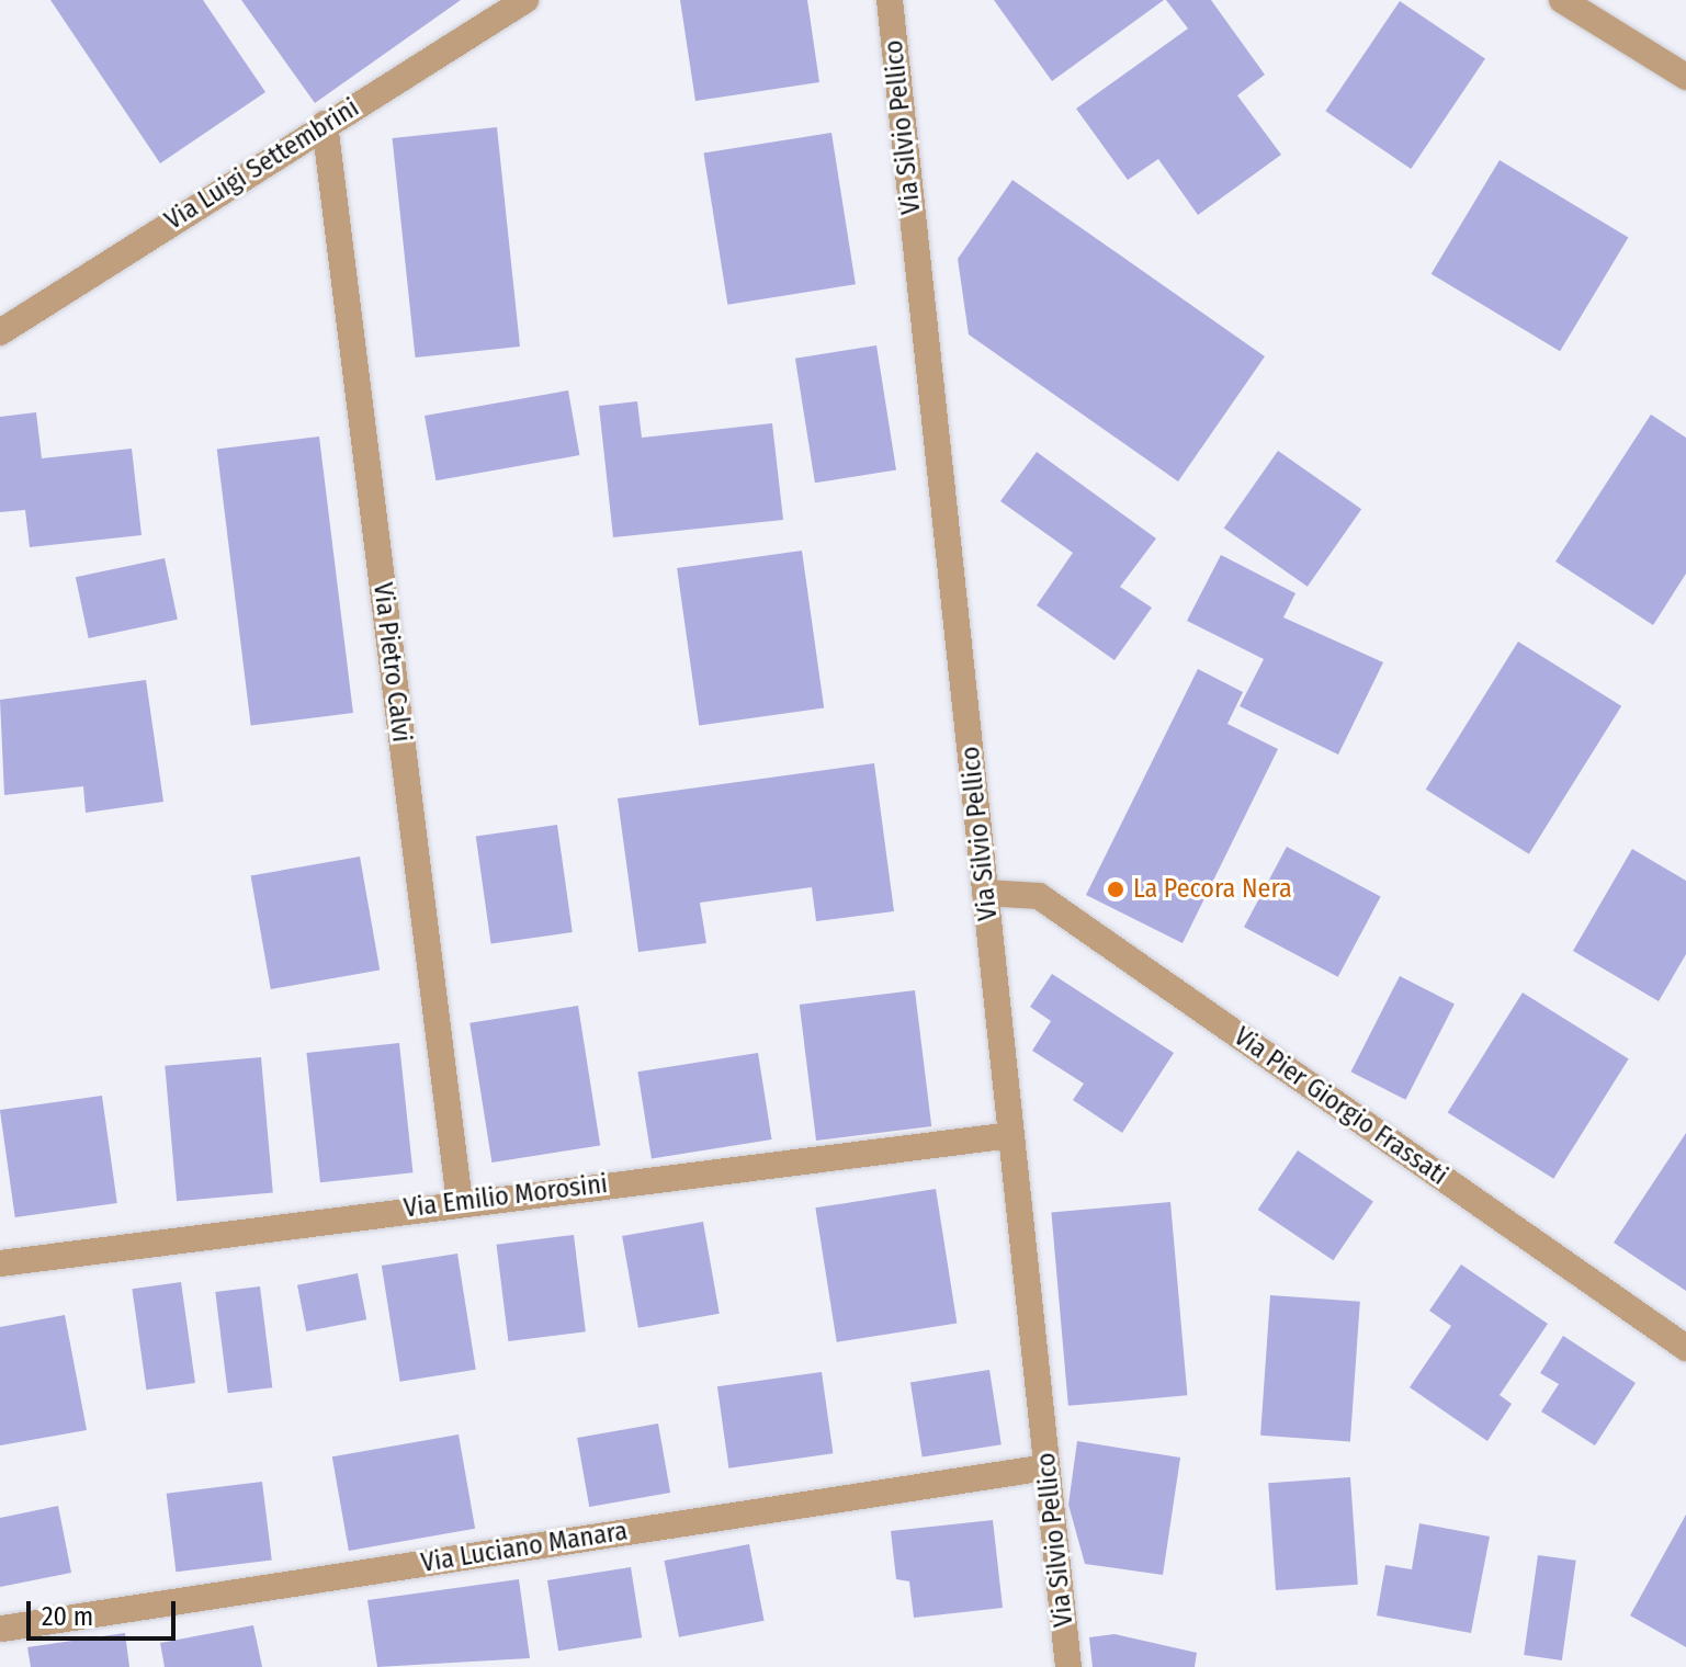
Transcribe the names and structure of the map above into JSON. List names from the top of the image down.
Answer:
{
  "streets": {
    "street": [
      "Via Silvio Pellico",
      "Via Luigi Settembrini",
      "Via Pietro Calvi",
      "Via Pier Giorgio Frassati",
      "Via Emilio Morosini",
      "Via Luciano Manara"
    ]
  },
  "crossings": [
    ["Via Silvio Pellico", "Via Pier Giorgio Frassati"],
    ["Via Silvio Pellico", "Via Emilio Morosini"],
    ["Via Silvio Pellico", "Via Luciano Manara"],
    ["Via Luigi Settembrini", "Via Pietro Calvi"],
    ["Via Pietro Calvi", "Via Emilio Morosini"]
  ],
  "places": ["La Pecora Nera"],
  "scale_bar": "20 m"
}
